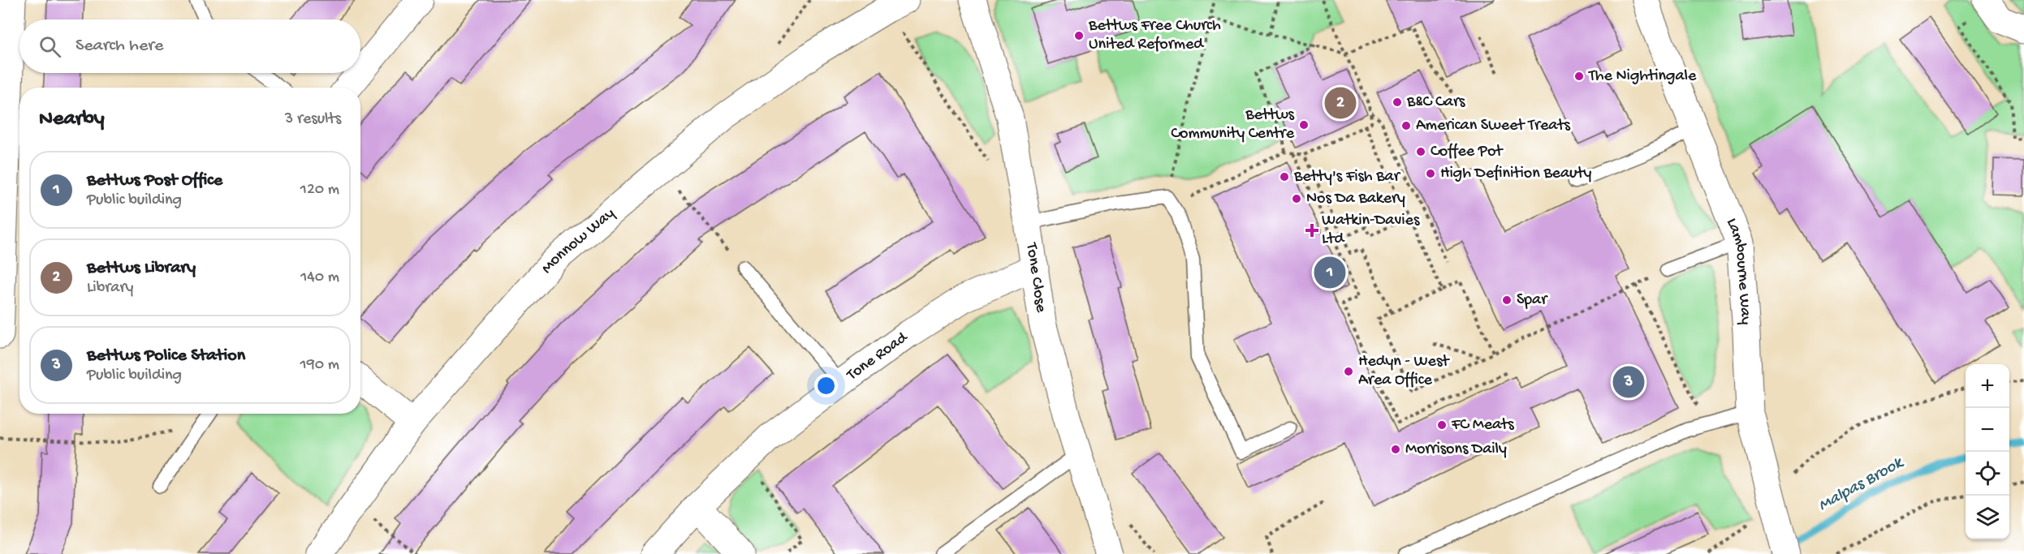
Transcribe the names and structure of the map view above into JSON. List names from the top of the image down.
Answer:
{
  "streets": {
    "street": [
      "Monnow Way",
      "Lambourne Way",
      "Tone Close",
      "Tone Road"
    ]
  },
  "crossings": [
    ["Tone Close", "Tone Road"]
  ],
  "water": ["Malpas Brook"],
  "places": {
    "other": [
      "Bettws Free Church United Reformed",
      "The Nightingale",
      "B&C Cars",
      "Bettws Community Centre",
      "American Sweet Treats",
      "Coffee Pot",
      "High Definition Beauty",
      "Betty's Fish Bar",
      "Nos Da Bakery",
      "Spar",
      "Hedyn - West Area Office",
      "FC Meats",
      "Morrisons Daily"
    ],
    "health": ["Watkin-Davies Ltd"]
  },
  "page": {
    "search": "Search here",
    "pins": ["2", "1", "3"],
    "heading": ["Nearby", "3 results"],
    "list": [
      {
        "mark": "1",
        "name": "Bettws Post Office",
        "note": "Public building",
        "value": "120 m"
      },
      {
        "mark": "2",
        "name": "Bettws Library",
        "note": "Library",
        "value": "140 m"
      },
      {
        "mark": "3",
        "name": "Bettws Police Station",
        "note": "Public building",
        "value": "190 m"
      }
    ],
    "map_buttons": ["+", "−"]
  }
}
